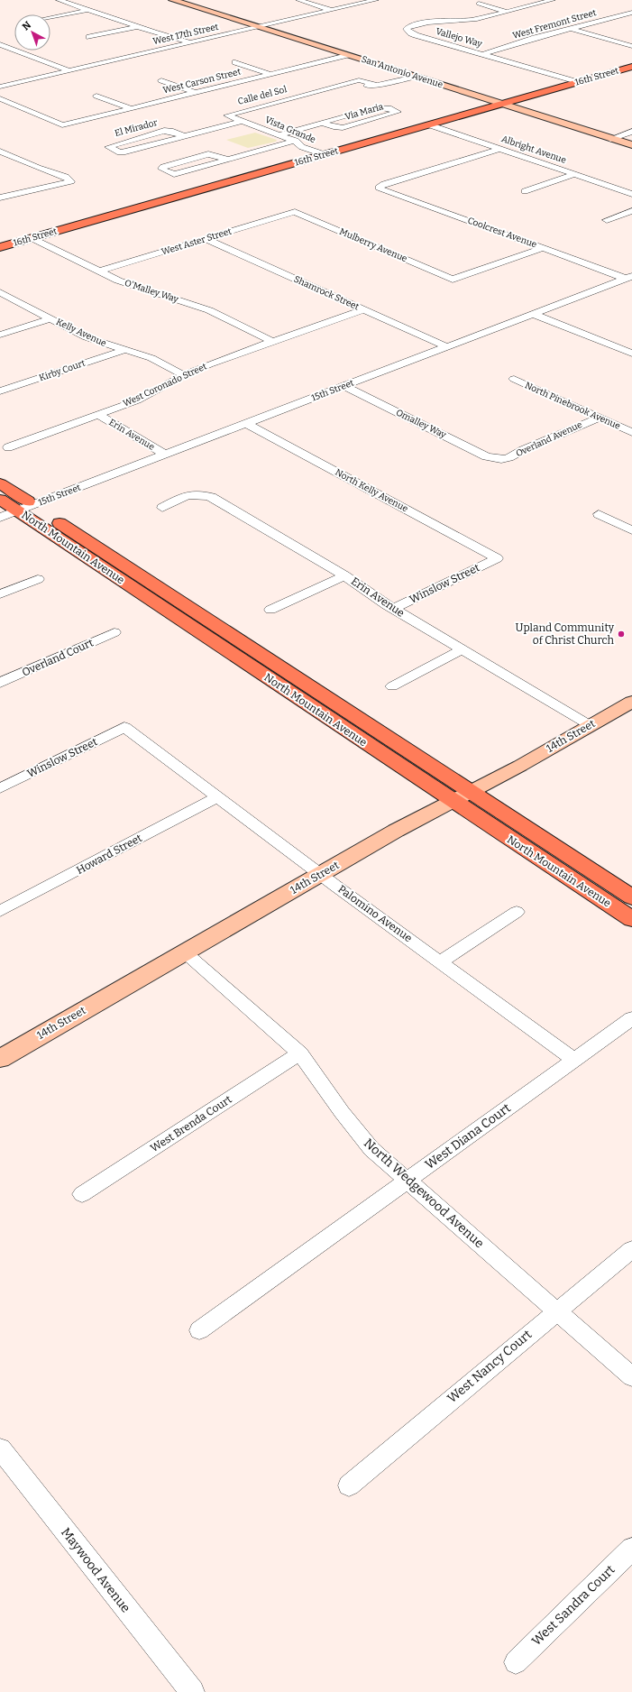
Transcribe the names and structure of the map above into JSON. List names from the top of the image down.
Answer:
{
  "streets": {
    "main road": [
      "San Antonio Avenue",
      "16th Street",
      "North Mountain Avenue",
      "14th Street"
    ],
    "street": [
      "West Fremont Street",
      "West 17th Street",
      "Vallejo Way",
      "West Carson Street",
      "Calle del Sol",
      "Via Maria",
      "El Mirador",
      "Vista Grande",
      "Albright Avenue",
      "Coolcrest Avenue",
      "West Aster Street",
      "Mulberry Avenue",
      "O'Malley Way",
      "Shamrock Street",
      "Kelly Avenue",
      "Kirby Court",
      "West Coronado Street",
      "15th Street",
      "North Pinebrook Avenue",
      "Omalley Way",
      "Erin Avenue",
      "Overland Avenue",
      "North Kelly Avenue",
      "Winslow Street",
      "Overland Court",
      "Howard Street",
      "Palomino Avenue",
      "West Brenda Court",
      "West Diana Court",
      "North Wedgewood Avenue",
      "West Nancy Court",
      "Maywood Avenue",
      "West Sandra Court"
    ]
  },
  "crossings": [
    ["West Fremont Street", "Vallejo Way"],
    ["West 17th Street", "San Antonio Avenue"],
    ["Vallejo Way", "16th Street"],
    ["San Antonio Avenue", "16th Street"],
    ["San Antonio Avenue", "West Carson Street"],
    ["San Antonio Avenue", "Calle del Sol"],
    ["16th Street", "Vista Grande"],
    ["16th Street", "Albright Avenue"],
    ["16th Street", "O'Malley Way"],
    ["Calle del Sol", "Vista Grande"],
    ["Via Maria", "Vista Grande"],
    ["El Mirador", "Vista Grande"],
    ["Albright Avenue", "Coolcrest Avenue"],
    ["Coolcrest Avenue", "Mulberry Avenue"],
    ["Coolcrest Avenue", "15th Street"],
    ["West Aster Street", "Mulberry Avenue"],
    ["West Aster Street", "O'Malley Way"],
    ["West Aster Street", "Shamrock Street"],
    ["O'Malley Way", "West Coronado Street"],
    ["Shamrock Street", "West Coronado Street"],
    ["Shamrock Street", "15th Street"],
    ["Kelly Avenue", "Kirby Court"],
    ["Kelly Avenue", "West Coronado Street"],
    ["West Coronado Street", "Erin Avenue"],
    ["15th Street", "Omalley Way"],
    ["15th Street", "Erin Avenue"],
    ["15th Street", "North Kelly Avenue"],
    ["15th Street", "North Mountain Avenue"],
    ["North Pinebrook Avenue", "Overland Avenue"],
    ["Omalley Way", "Overland Avenue"],
    ["Erin Avenue", "Winslow Street"],
    ["Erin Avenue", "14th Street"],
    ["North Kelly Avenue", "Winslow Street"],
    ["North Mountain Avenue", "14th Street"],
    ["Winslow Street", "Palomino Avenue"],
    ["14th Street", "Palomino Avenue"],
    ["14th Street", "North Wedgewood Avenue"],
    ["Howard Street", "Palomino Avenue"],
    ["Palomino Avenue", "West Diana Court"],
    ["West Brenda Court", "North Wedgewood Avenue"],
    ["West Diana Court", "North Wedgewood Avenue"],
    ["North Wedgewood Avenue", "West Nancy Court"]
  ],
  "places": ["Upland Community of Christ Church"],
  "north": "top left"
}
